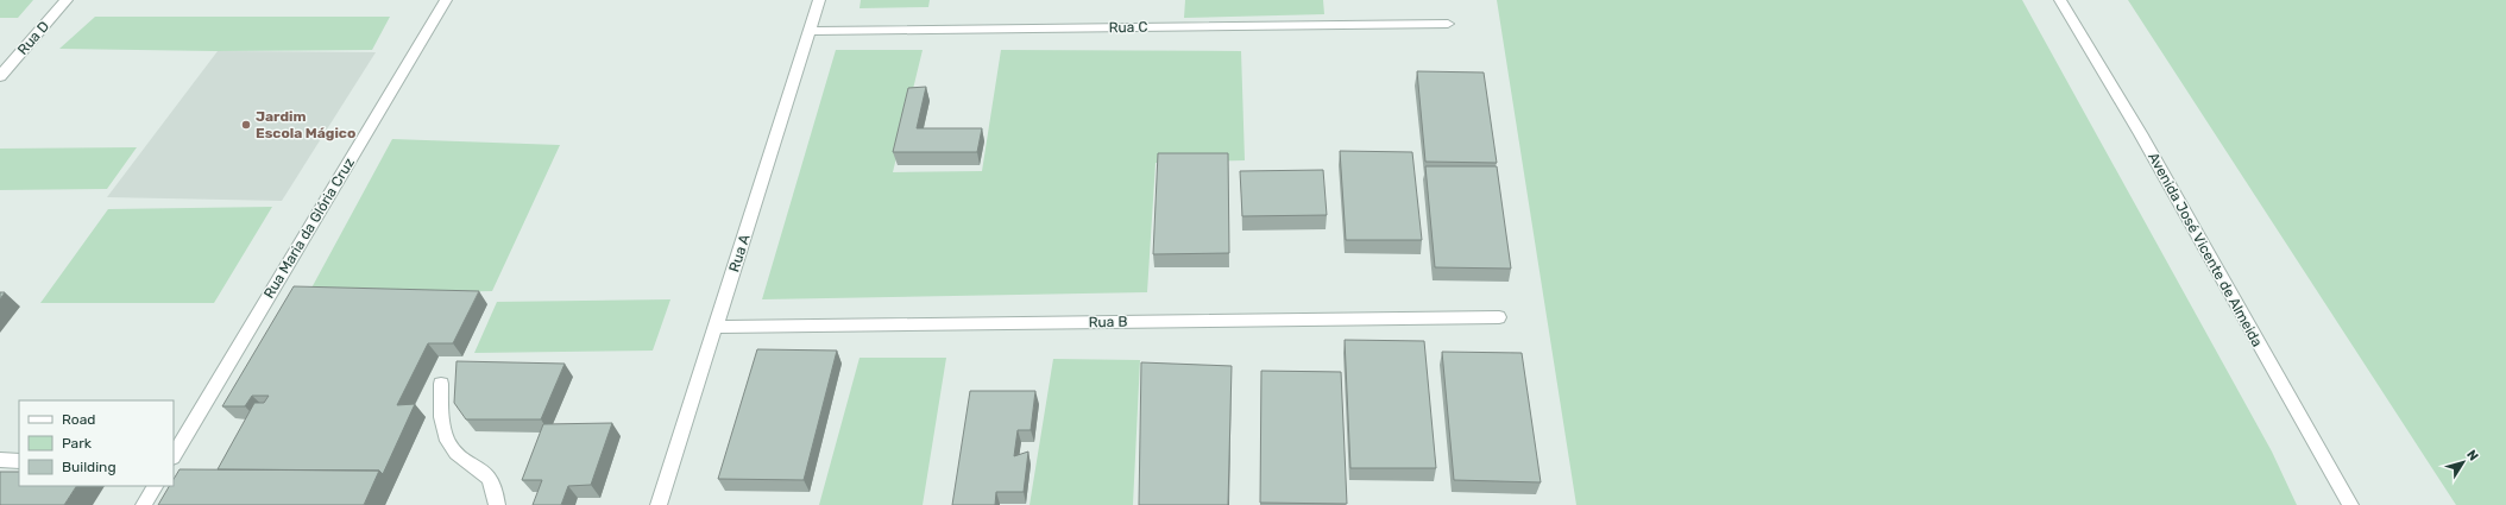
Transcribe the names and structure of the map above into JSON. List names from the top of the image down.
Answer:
{
  "streets": {
    "street": [
      "Rua C",
      "Rua D",
      "Rua Maria da Glória Cruz",
      "Avenida José Vicente de Almeida",
      "Rua A",
      "Rua B"
    ]
  },
  "crossings": [
    ["Rua C", "Rua A"],
    ["Rua A", "Rua B"]
  ],
  "places": ["Jardim Escola Mágico"],
  "legend": ["Road", "Park", "Building"],
  "north": "top right"
}
